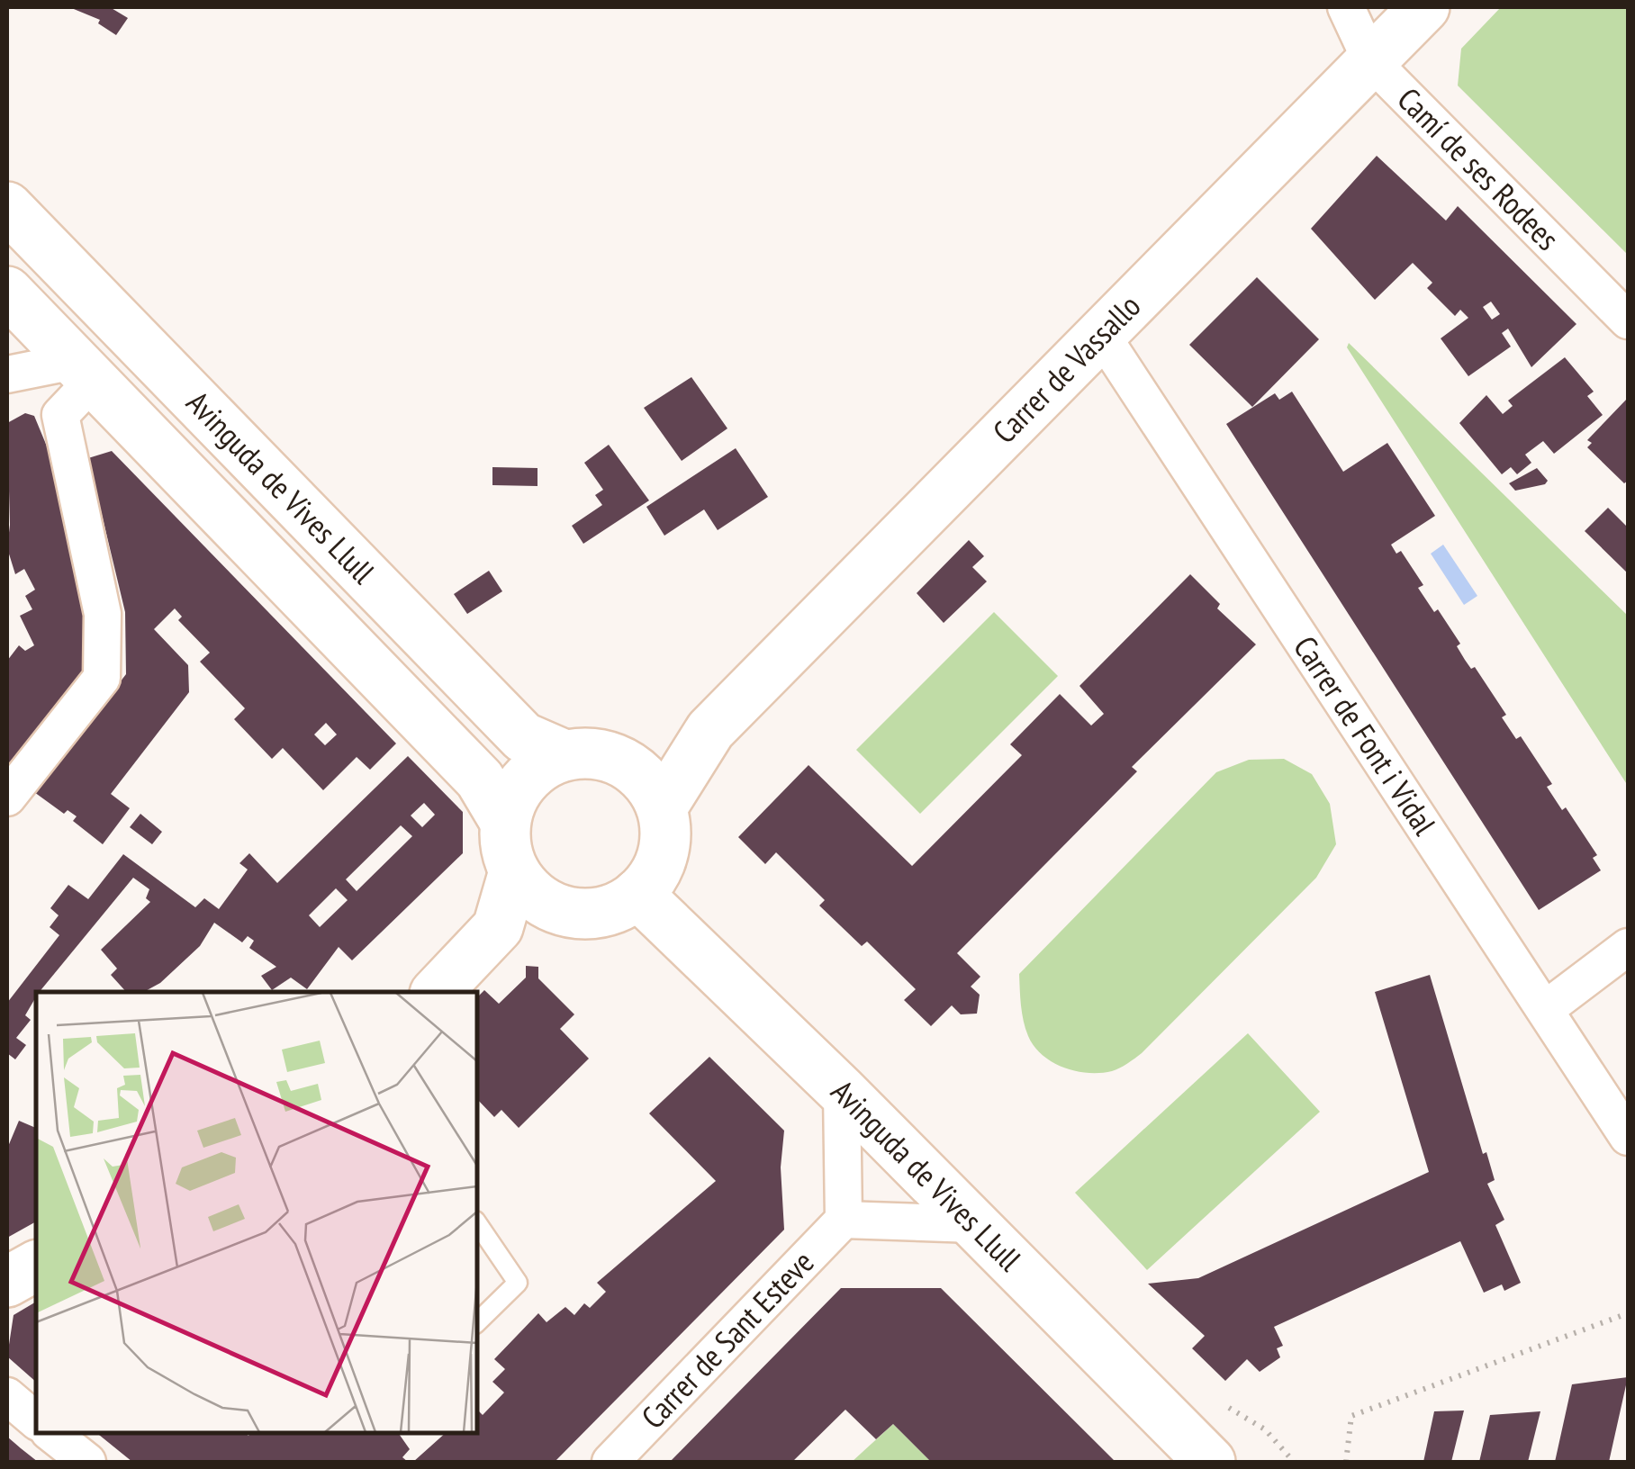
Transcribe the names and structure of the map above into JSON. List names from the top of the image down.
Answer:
{
  "streets": {
    "street": [
      "Camí de ses Rodees",
      "Carrer de Vassallo",
      "Avinguda de Vives Llull",
      "Carrer de Font i Vidal",
      "Carrer de Sant Esteve"
    ]
  },
  "crossings": [
    ["Camí de ses Rodees", "Carrer de Vassallo"],
    ["Carrer de Vassallo", "Avinguda de Vives Llull"],
    ["Carrer de Vassallo", "Carrer de Font i Vidal"]
  ]
}
